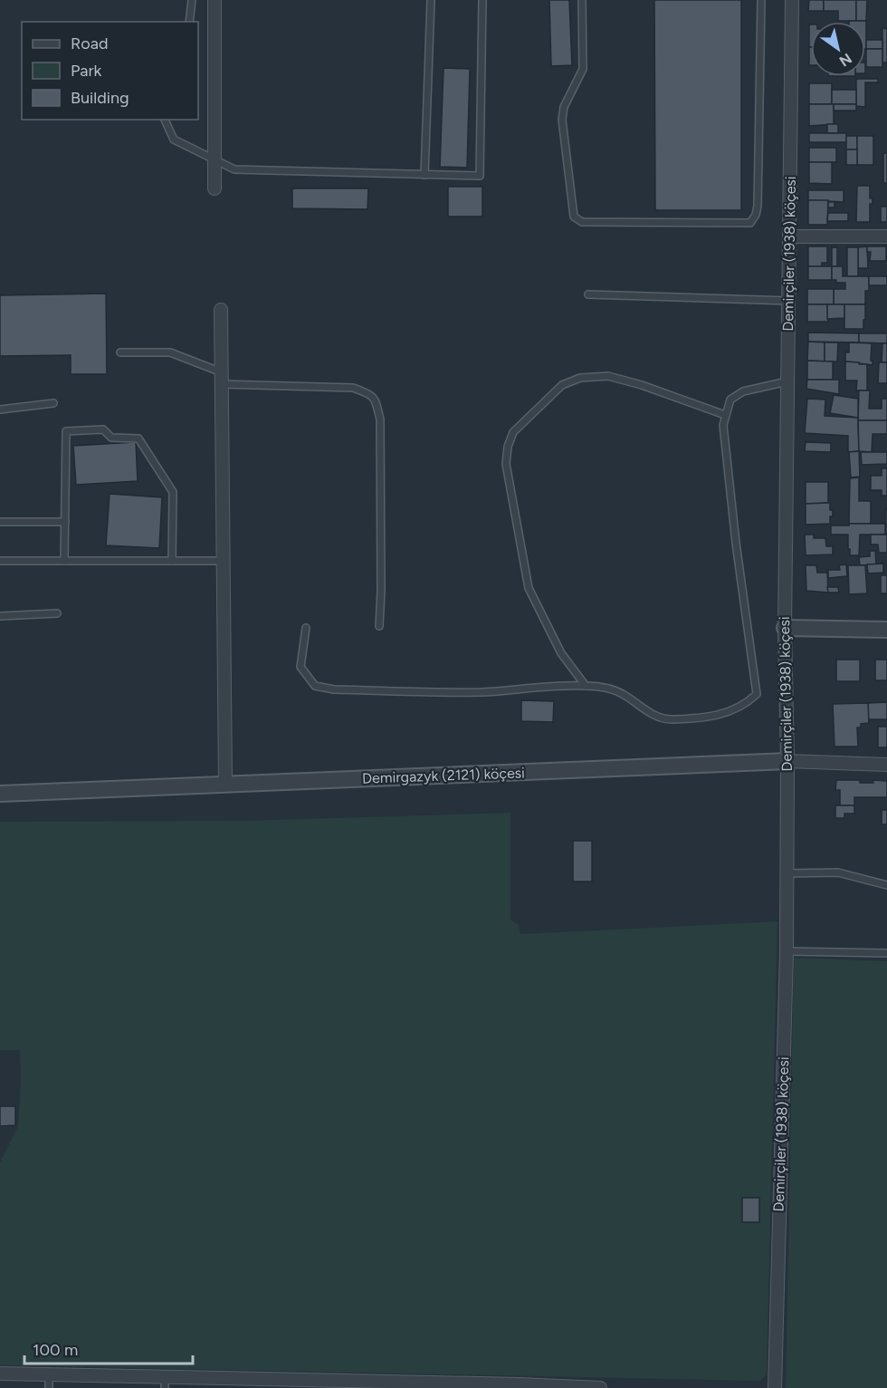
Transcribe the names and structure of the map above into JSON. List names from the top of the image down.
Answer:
{
  "streets": {
    "street": ["Demirçiler (1938) köçesi", "Demirgazyk (2121) köçesi"]
  },
  "crossings": [
    ["Demirçiler (1938) köçesi", "Demirgazyk (2121) köçesi"]
  ],
  "legend": ["Road", "Park", "Building"],
  "scale_bar": "100 m",
  "north": "bottom right"
}
